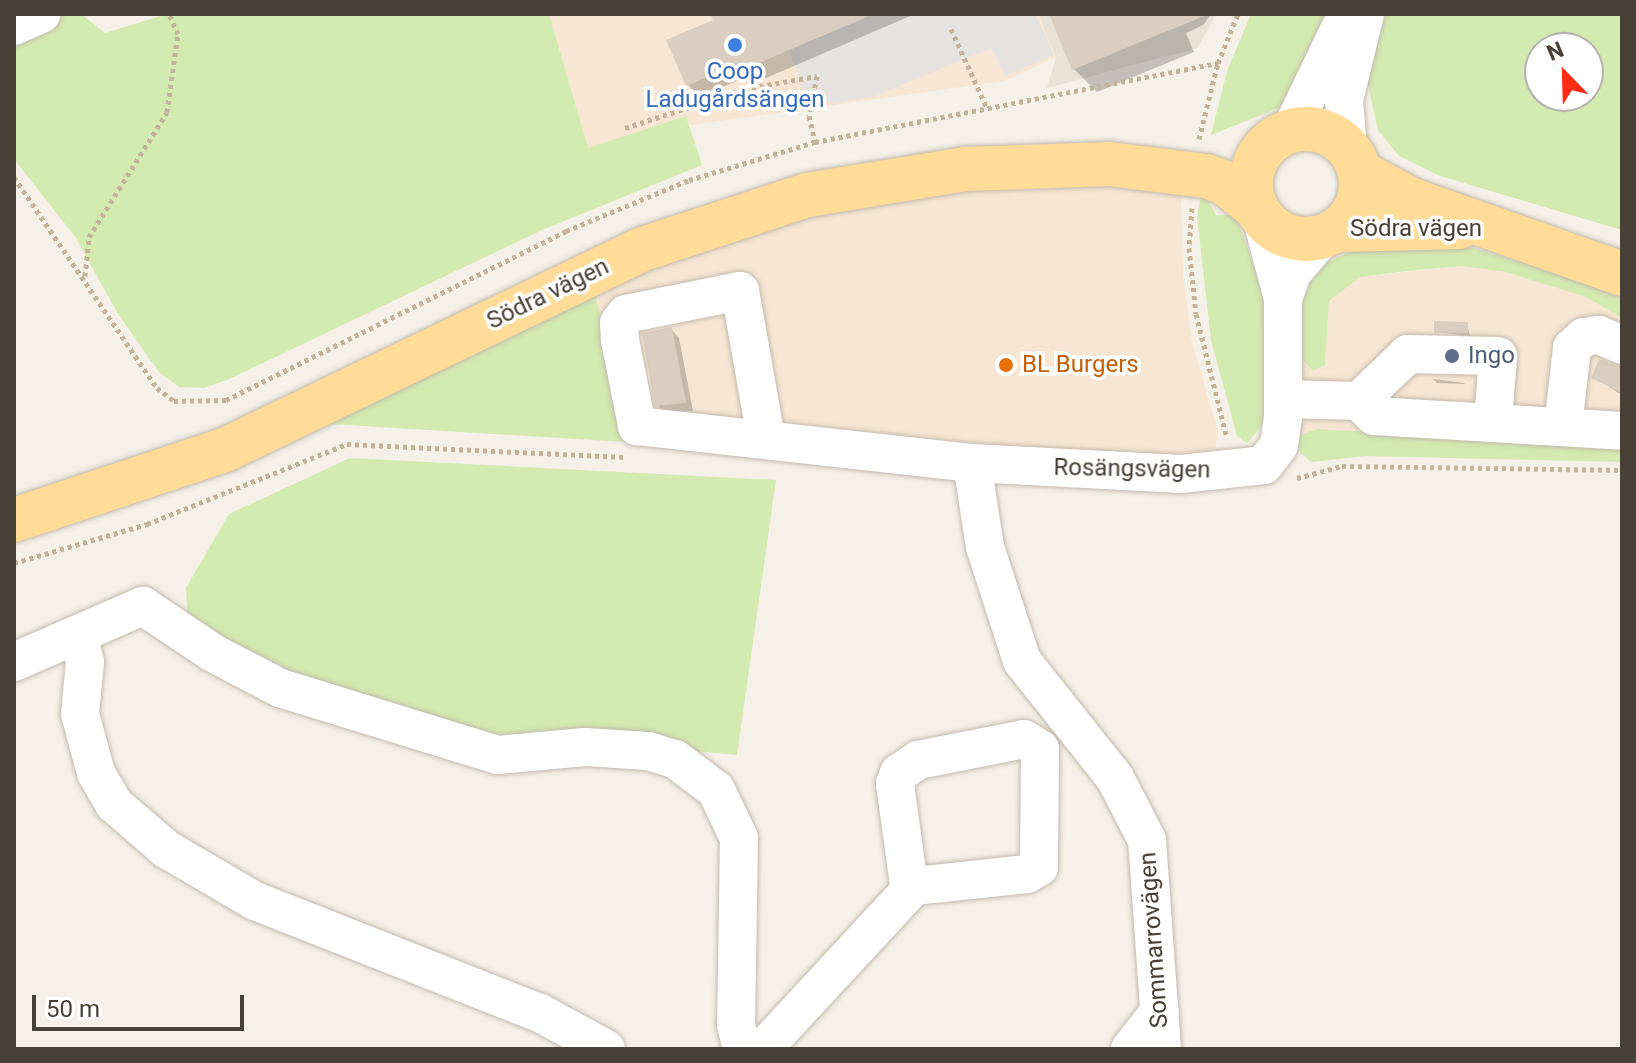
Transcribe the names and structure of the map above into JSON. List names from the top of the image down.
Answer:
{
  "streets": {
    "main road": ["Södra vägen"],
    "street": ["Rosängsvägen", "Sommarrovägen"]
  },
  "crossings": [
    ["Södra vägen", "Rosängsvägen"],
    ["Rosängsvägen", "Sommarrovägen"]
  ],
  "places": ["Coop Ladugårdsängen", "Ingo", "BL Burgers"],
  "scale_bar": "50 m",
  "north": "top left"
}
